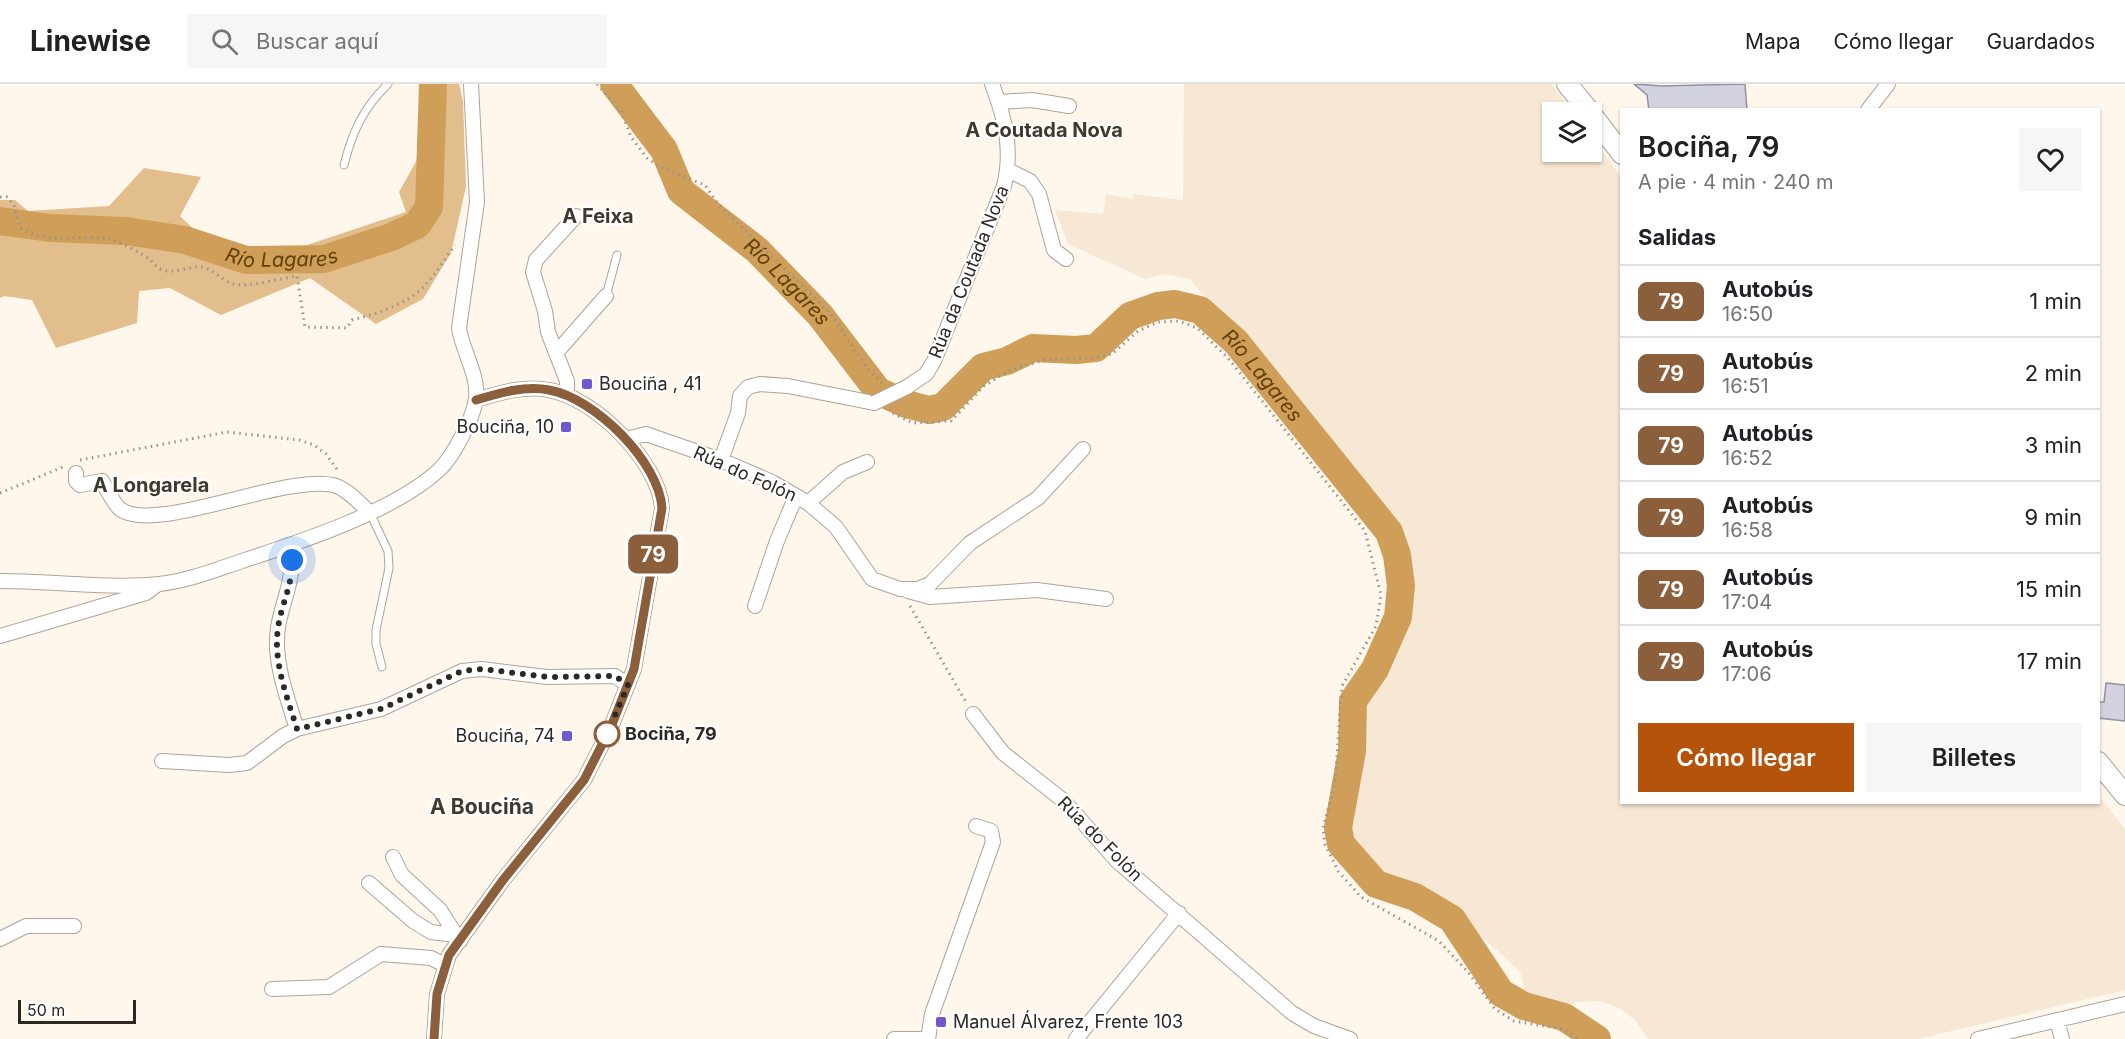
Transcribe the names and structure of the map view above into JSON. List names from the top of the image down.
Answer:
{
  "streets": {
    "street": ["Rúa da Coutada Nova", "Rúa do Folón"]
  },
  "crossings": [
    ["Rúa da Coutada Nova", "Rúa do Folón"]
  ],
  "districts": [
    "A Coutada Nova",
    "A Feixa",
    "A Longarela",
    "A Bouciña"
  ],
  "water": ["Río Lagares"],
  "places": {
    "transit": [
      "Bouciña , 41",
      "Bouciña, 10",
      "Bouciña, 74",
      "Manuel Álvarez, Frente 103"
    ],
    "other": ["Bociña, 79"]
  },
  "lines": ["bus line 79"],
  "scale_bar": "50 m",
  "page": {
    "header": "Linewise",
    "search": "Buscar aquí",
    "nav": ["Mapa", "Cómo llegar", "Guardados"],
    "on_map": "79",
    "heading": [
      ["Bociña, 79", "A pie · 4 min · 240 m"],
      "Salidas"
    ],
    "list": [
      {
        "mark": "79",
        "name": "Autobús",
        "note": "16:50",
        "value": "1 min"
      },
      {
        "mark": "79",
        "name": "Autobús",
        "note": "16:51",
        "value": "2 min"
      },
      {
        "mark": "79",
        "name": "Autobús",
        "note": "16:52",
        "value": "3 min"
      },
      {
        "mark": "79",
        "name": "Autobús",
        "note": "16:58",
        "value": "9 min"
      },
      {
        "mark": "79",
        "name": "Autobús",
        "note": "17:04",
        "value": "15 min"
      },
      {
        "mark": "79",
        "name": "Autobús",
        "note": "17:06",
        "value": "17 min"
      }
    ],
    "buttons": ["Cómo llegar", "Billetes"],
    "scale": "50 m"
  }
}
